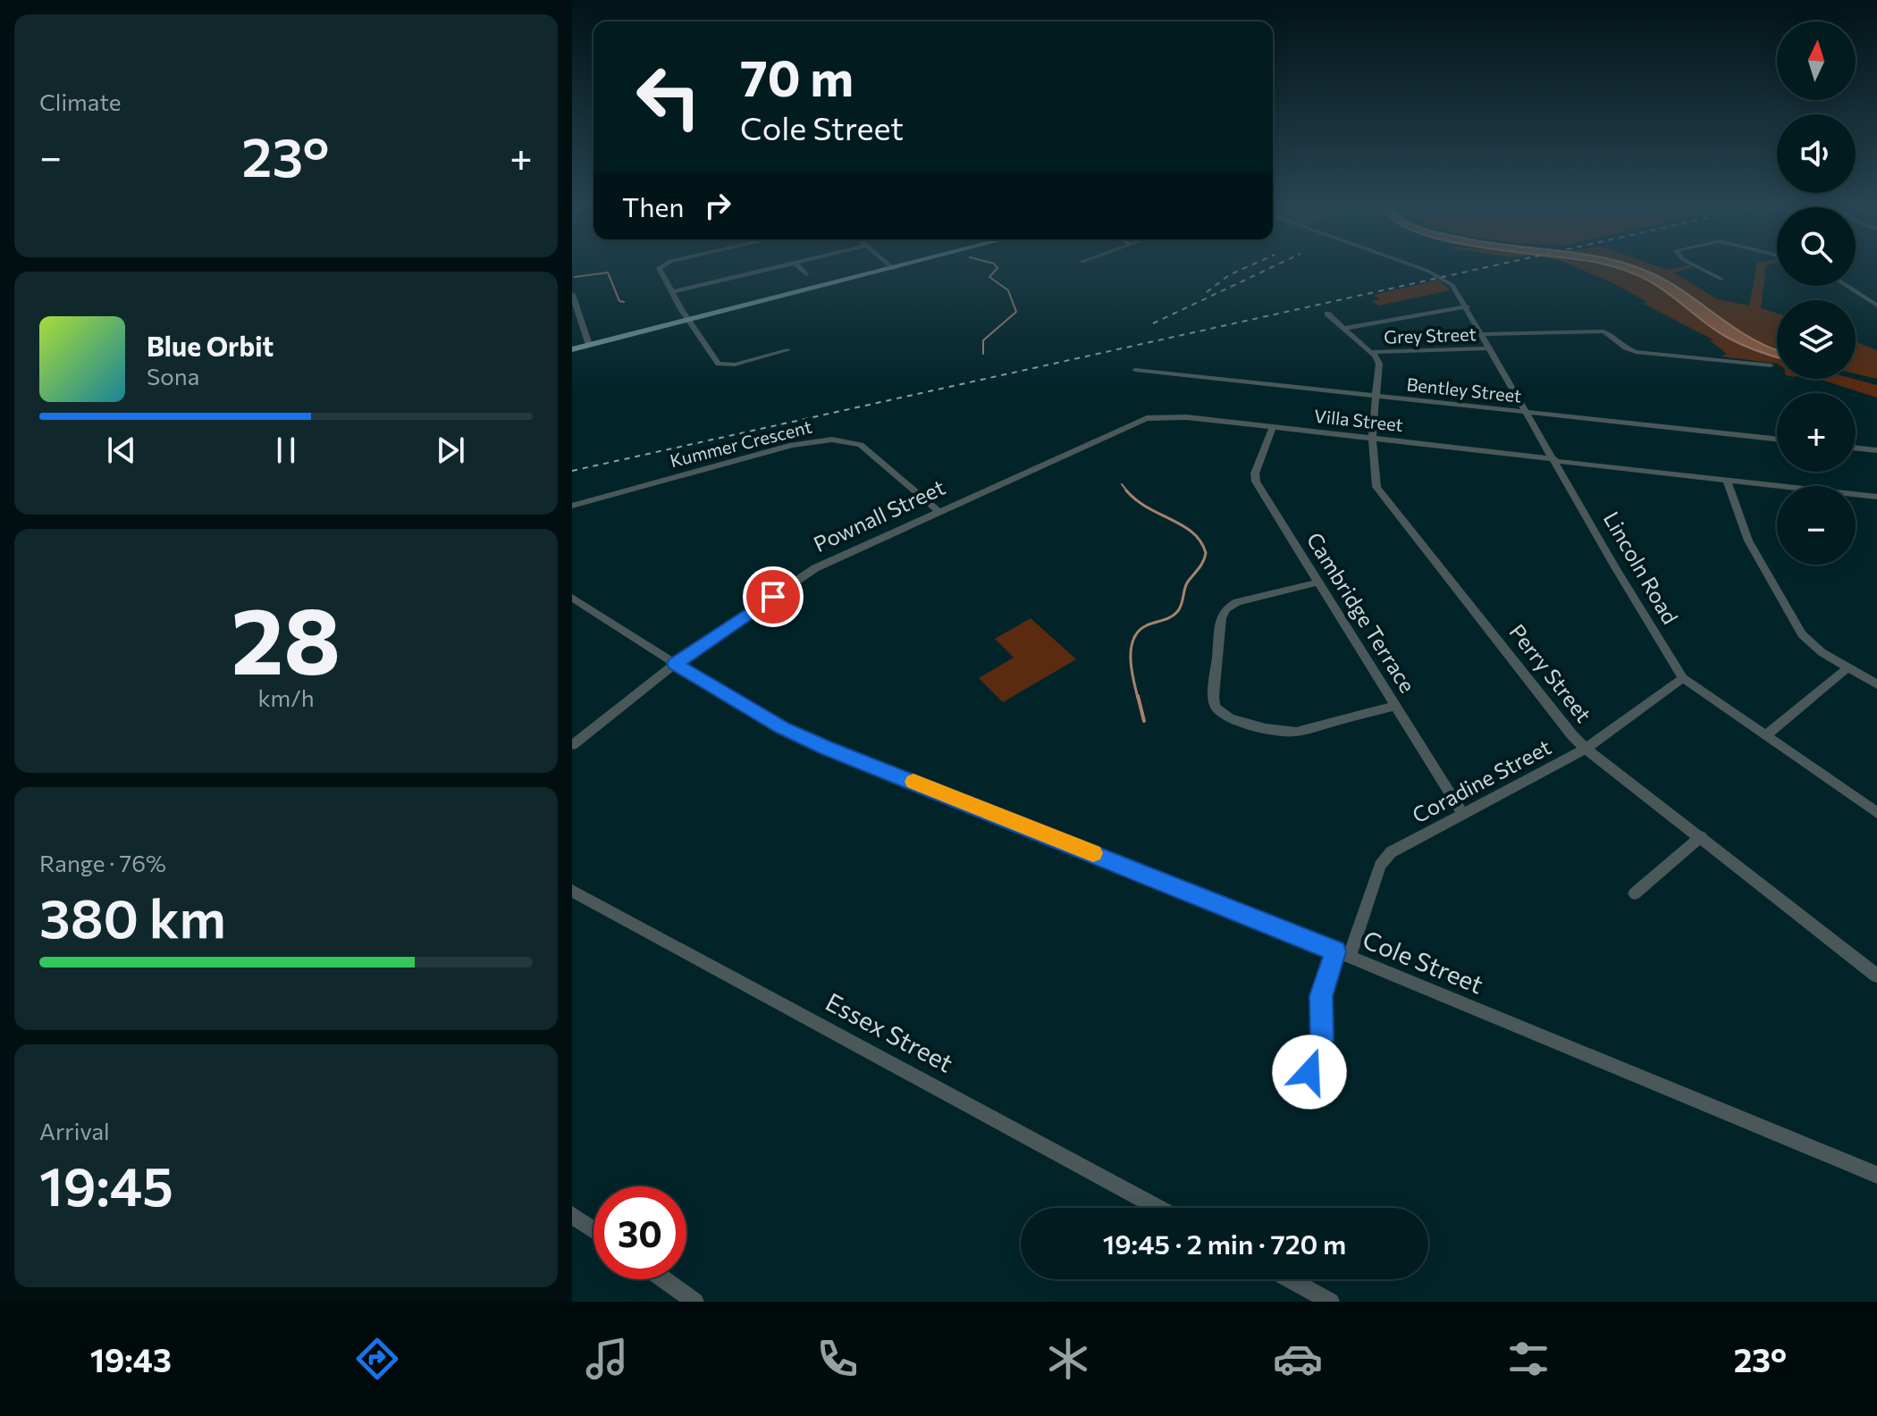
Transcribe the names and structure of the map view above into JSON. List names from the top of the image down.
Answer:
{
  "streets": {
    "street": [
      "Grey Street",
      "Bentley Street",
      "Villa Street",
      "Kummer Crescent",
      "Pownall Street",
      "Lincoln Road",
      "Cambridge Terrace",
      "Perry Street",
      "Coradine Street",
      "Cole Street",
      "Essex Street"
    ]
  },
  "crossings": [
    ["Grey Street", "Lincoln Road"],
    ["Grey Street", "Perry Street"],
    ["Bentley Street", "Lincoln Road"],
    ["Bentley Street", "Perry Street"],
    ["Villa Street", "Pownall Street"],
    ["Villa Street", "Lincoln Road"],
    ["Villa Street", "Cambridge Terrace"],
    ["Villa Street", "Perry Street"],
    ["Kummer Crescent", "Pownall Street"],
    ["Pownall Street", "Cole Street"],
    ["Lincoln Road", "Coradine Street"],
    ["Cambridge Terrace", "Coradine Street"],
    ["Perry Street", "Coradine Street"],
    ["Coradine Street", "Cole Street"]
  ],
  "north": "top",
  "page": {
    "tile": [
      "Climate",
      ["28", "km/h"],
      ["Range · 76%", "380 km"],
      ["Arrival", "19:45"]
    ],
    "map_buttons": ["+", "−"],
    "turn": ["70 m", "Cole Street"],
    "heat": ["−", "23°", "+"],
    "then": "Then",
    "song": ["Blue Orbit", "Sona"],
    "limit": "30",
    "trip": "19:45 · 2 min · 720 m",
    "tabs": ["19:43", "23°"]
  }
}
